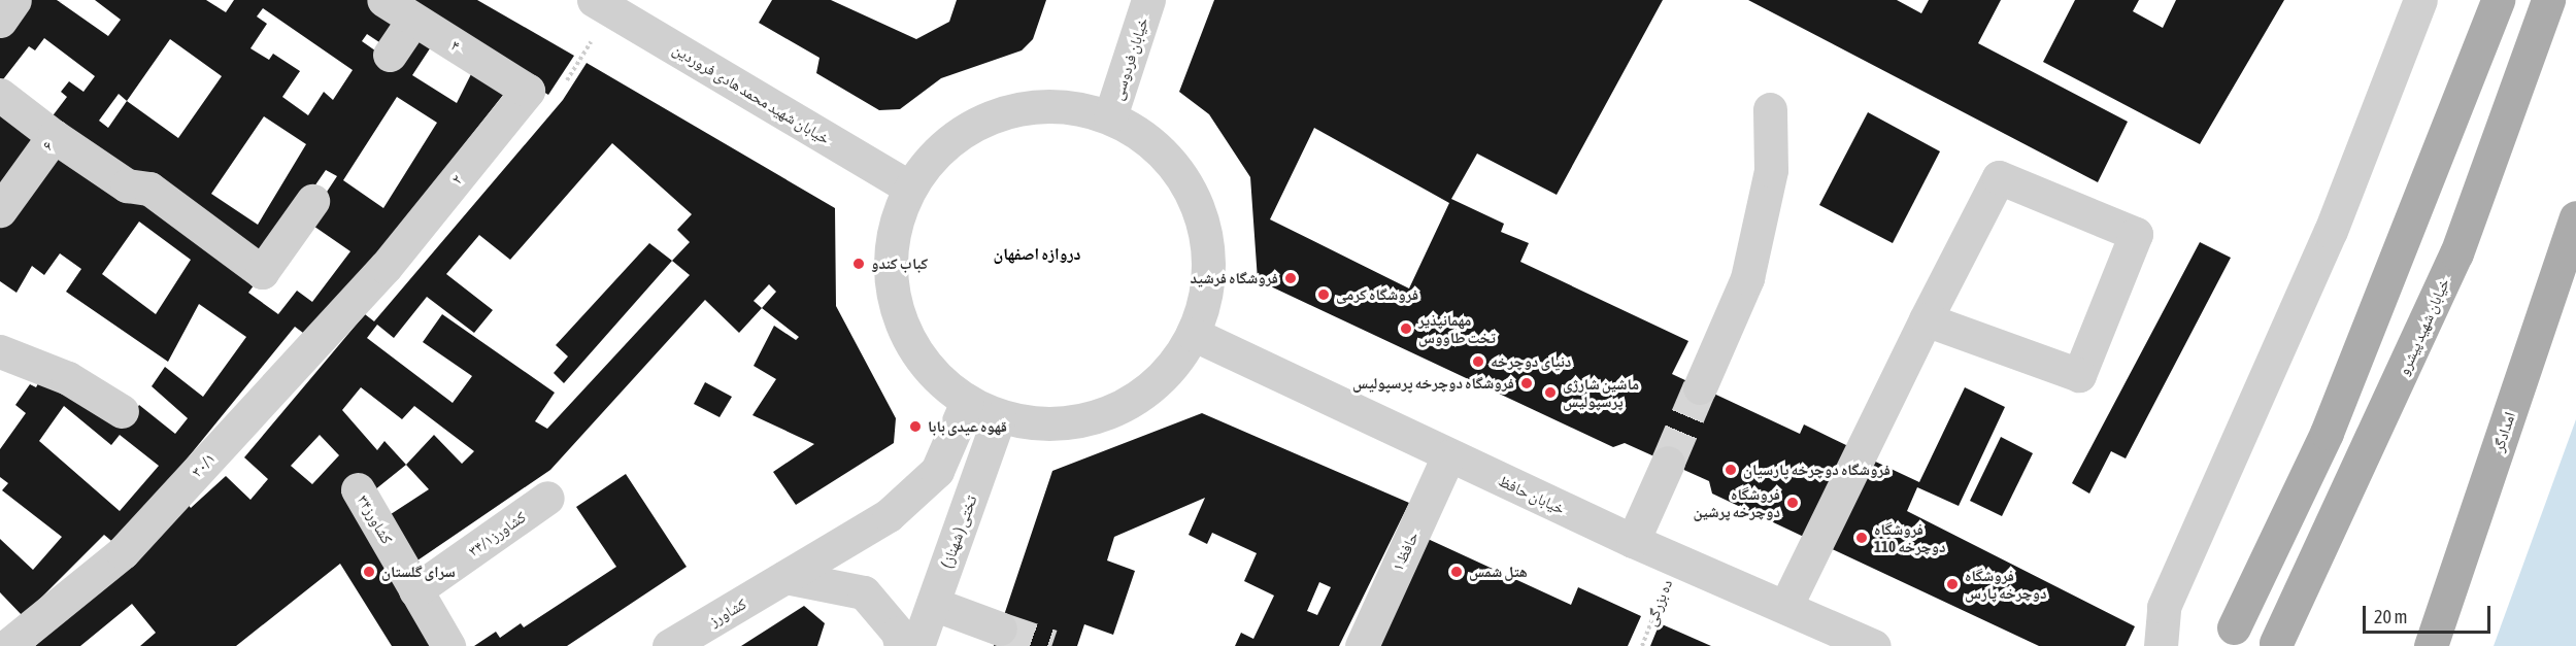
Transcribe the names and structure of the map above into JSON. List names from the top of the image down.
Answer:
{
  "streets": {
    "main road": ["خیابان شهید پیشرو", "امدادگر"],
    "street": [
      "۴",
      "خیابان فردوسی",
      "خیابان شهید محمد هادی فروردین",
      "۶",
      "۲",
      "۳۰/۱",
      "خیابان حافظ",
      "کشاورز۳۴",
      "تختی ( شهناز )",
      "کشاورز۳۴/۱",
      "حافظ ۱",
      "کشاورز"
    ],
    "path": ["ده بزرگی"]
  },
  "crossings": [
    ["۴", "۲"],
    ["۲", "۳۰/۱"],
    ["خیابان حافظ", "حافظ ۱"],
    ["خیابان حافظ", "ده بزرگی"],
    ["کشاورز۳۴", "کشاورز۳۴/۱"]
  ],
  "districts": ["دروازه اصفهان"],
  "places": [
    "کباب کندو",
    "فروشگاه فرشید",
    "فروشگاه کرمی",
    "مهمانپذیر تخت طاووس",
    "دنیای دوچرخه",
    "فروشگاه دوچرخه پرسپولیس",
    "ماشین شارژی پرسپولیس",
    "قهوه عیدی بابا",
    "فروشگاه دوچرخه پارسیان",
    "فروشگاه دوچرخه پرشین",
    "فروشگاه دوچرخه 110",
    "سرای گلستان",
    "هتل شمس",
    "فروشگاه دوچرخه پارس"
  ],
  "scale_bar": "20 m"
}
